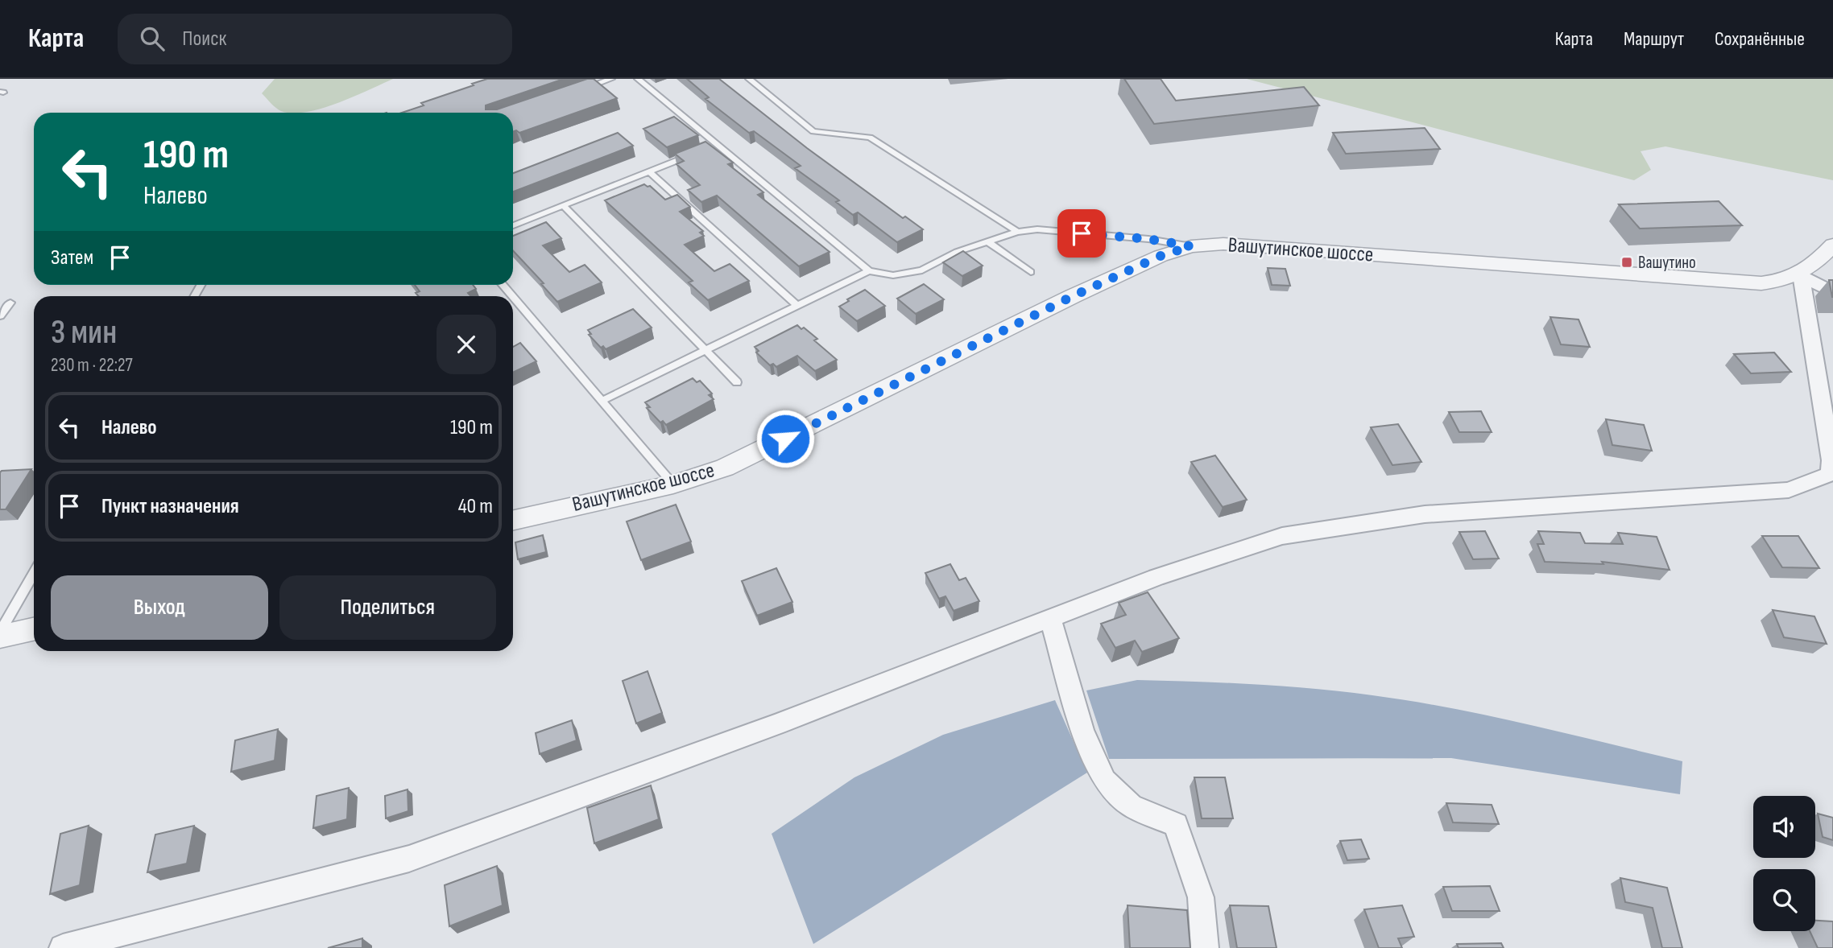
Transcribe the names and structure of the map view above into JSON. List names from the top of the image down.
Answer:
{
  "streets": {
    "street": ["Вашутинское шоссе"]
  },
  "places": {
    "transit": ["Вашутино"]
  },
  "page": {
    "header": "Карта",
    "search": "Поиск",
    "nav": ["Карта", "Маршрут", "Сохранённые"],
    "turn": ["190 m", "Налево"],
    "then": "Затем",
    "heading": ["3 мин", "230 m · 22:27"],
    "list": [
      {
        "name": "Налево",
        "value": "190 m"
      },
      {
        "name": "Пункт назначения",
        "value": "40 m"
      }
    ],
    "buttons": ["Выход", "Поделиться"]
  }
}
